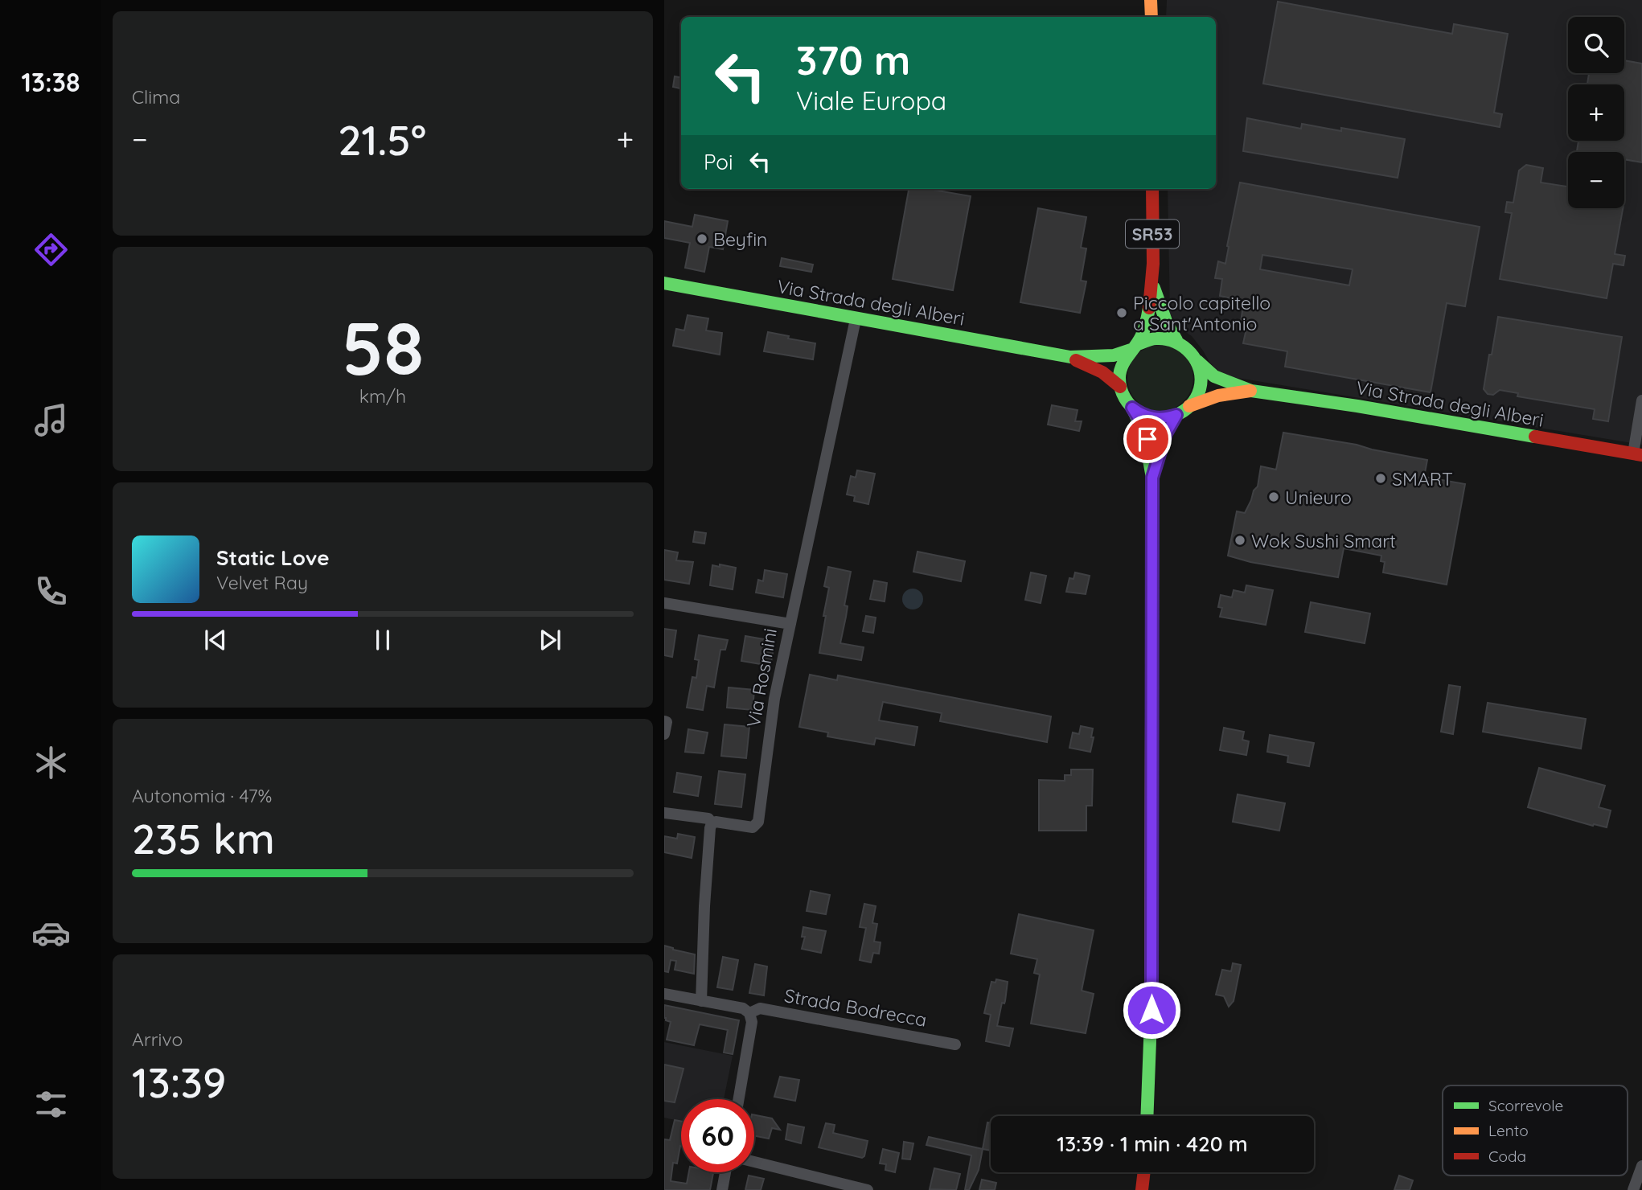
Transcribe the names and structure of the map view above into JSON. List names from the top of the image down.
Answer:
{
  "streets": {
    "main road": ["SR53", "Via Strada degli Alberi"],
    "street": ["Via Rosmini", "Strada Bodrecca"]
  },
  "crossings": [
    ["SR53", "Via Strada degli Alberi"],
    ["Via Strada degli Alberi", "Via Rosmini"]
  ],
  "places": [
    "Beyfin",
    "Piccolo capitello a Sant'Antonio",
    "SMART",
    "Unieuro",
    "Wok Sushi Smart"
  ],
  "legend": ["Scorrevole", "Lento", "Coda"],
  "page": {
    "tabs": "13:38",
    "tile": [
      "Clima",
      ["58", "km/h"],
      ["Autonomia · 47%", "235 km"],
      ["Arrivo", "13:39"]
    ],
    "map_buttons": ["+", "−"],
    "turn": ["370 m", "Viale Europa"],
    "heat": ["−", "21.5°", "+"],
    "then": "Poi",
    "song": ["Static Love", "Velvet Ray"],
    "limit": "60",
    "trip": "13:39 · 1 min · 420 m"
  }
}
